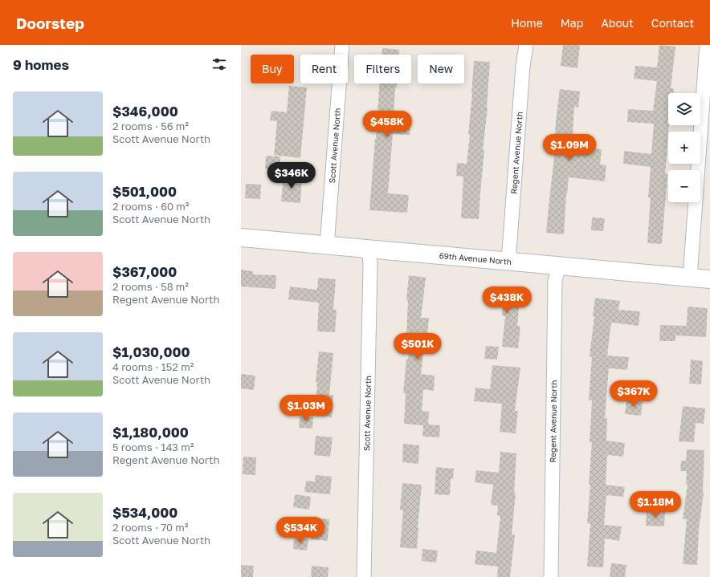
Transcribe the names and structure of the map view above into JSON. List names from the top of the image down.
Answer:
{
  "streets": {
    "street": ["Scott Avenue North", "Regent Avenue North", "69th Avenue North"]
  },
  "crossings": [
    ["Scott Avenue North", "69th Avenue North"],
    ["Regent Avenue North", "69th Avenue North"]
  ],
  "page": {
    "header": "Doorstep",
    "nav": [
      "Home",
      "Map",
      "About",
      "Contact"
    ],
    "heading": "9 homes",
    "chip": [
      "Buy",
      "Rent",
      "Filters",
      "New"
    ],
    "list": [
      {
        "name": "$346,000",
        "note": "2 rooms · 56 m² · Scott Avenue North"
      },
      {
        "name": "$501,000",
        "note": "2 rooms · 60 m² · Scott Avenue North"
      },
      {
        "name": "$367,000",
        "note": "2 rooms · 58 m² · Regent Avenue North"
      },
      {
        "name": "$1,030,000",
        "note": "4 rooms · 152 m² · Scott Avenue North"
      },
      {
        "name": "$1,180,000",
        "note": "5 rooms · 143 m² · Regent Avenue North"
      },
      {
        "name": "$534,000",
        "note": "2 rooms · 70 m² · Scott Avenue North"
      }
    ],
    "map_buttons": ["+", "−"],
    "price": [
      "$458K",
      "$1.09M",
      "$346K",
      "$438K",
      "$501K",
      "$367K",
      "$1.03M",
      "$1.18M",
      "$534K"
    ]
  }
}
